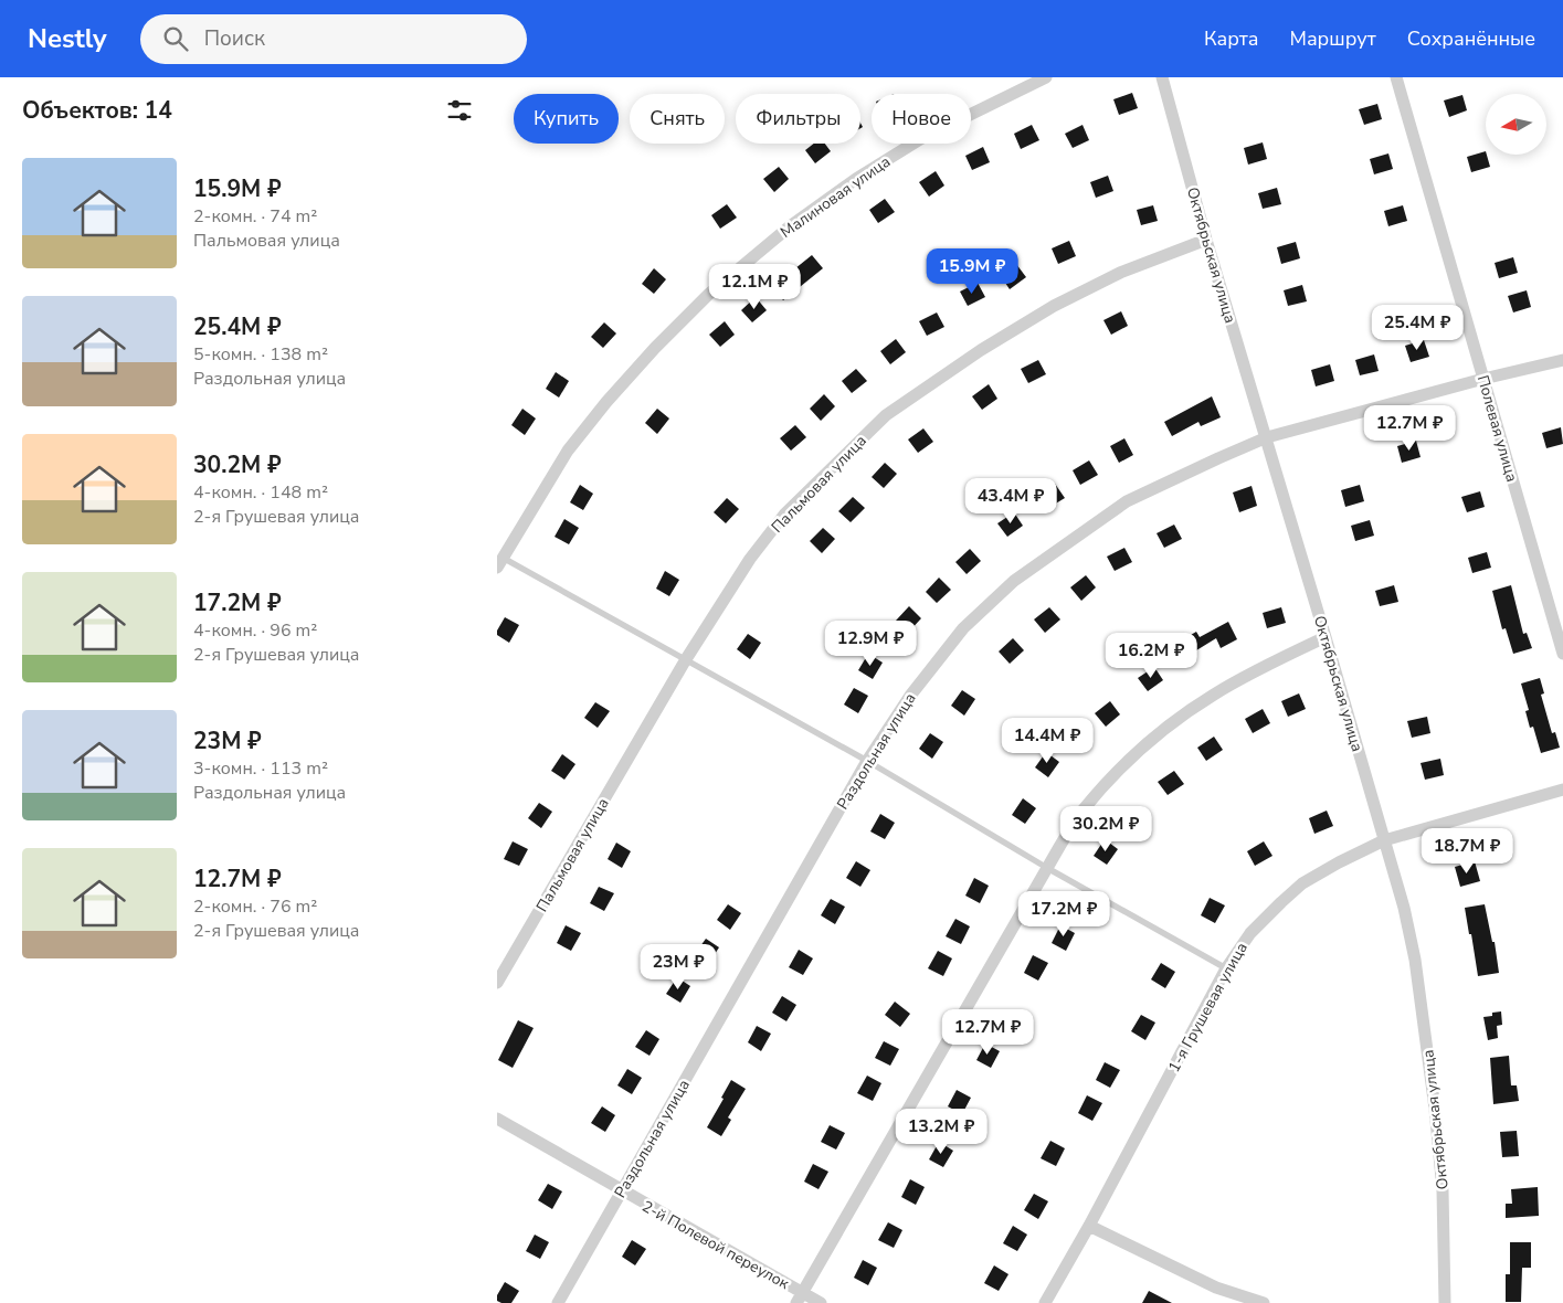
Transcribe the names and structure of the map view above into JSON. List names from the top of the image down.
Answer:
{
  "streets": {
    "street": [
      "Малиновая улица",
      "Октябрьская улица",
      "Полевая улица",
      "Пальмовая улица",
      "Раздольная улица",
      "1-я Грушевая улица",
      "2-й Полевой переулок"
    ]
  },
  "crossings": [
    ["Октябрьская улица", "Пальмовая улица"],
    ["Октябрьская улица", "Раздольная улица"],
    ["Октябрьская улица", "1-я Грушевая улица"],
    ["Полевая улица", "Раздольная улица"],
    ["Раздольная улица", "2-й Полевой переулок"]
  ],
  "north": "left",
  "page": {
    "header": "Nestly",
    "search": "Поиск",
    "nav": ["Карта", "Маршрут", "Сохранённые"],
    "heading": "Объектов: 14",
    "chip": [
      "Купить",
      "Снять",
      "Фильтры",
      "Новое"
    ],
    "list": [
      {
        "name": "15.9M ₽",
        "note": "2-комн. · 74 m² · Пальмовая улица"
      },
      {
        "name": "25.4M ₽",
        "note": "5-комн. · 138 m² · Раздольная улица"
      },
      {
        "name": "30.2M ₽",
        "note": "4-комн. · 148 m² · 2-я Грушевая улица"
      },
      {
        "name": "17.2M ₽",
        "note": "4-комн. · 96 m² · 2-я Грушевая улица"
      },
      {
        "name": "23M ₽",
        "note": "3-комн. · 113 m² · Раздольная улица"
      },
      {
        "name": "12.7M ₽",
        "note": "2-комн. · 76 m² · 2-я Грушевая улица"
      }
    ],
    "price": [
      "15.9M ₽",
      "12.1M ₽",
      "25.4M ₽",
      "12.7M ₽",
      "43.4M ₽",
      "12.9M ₽",
      "16.2M ₽",
      "14.4M ₽",
      "30.2M ₽",
      "18.7M ₽",
      "17.2M ₽",
      "23M ₽",
      "12.7M ₽",
      "13.2M ₽"
    ]
  }
}
